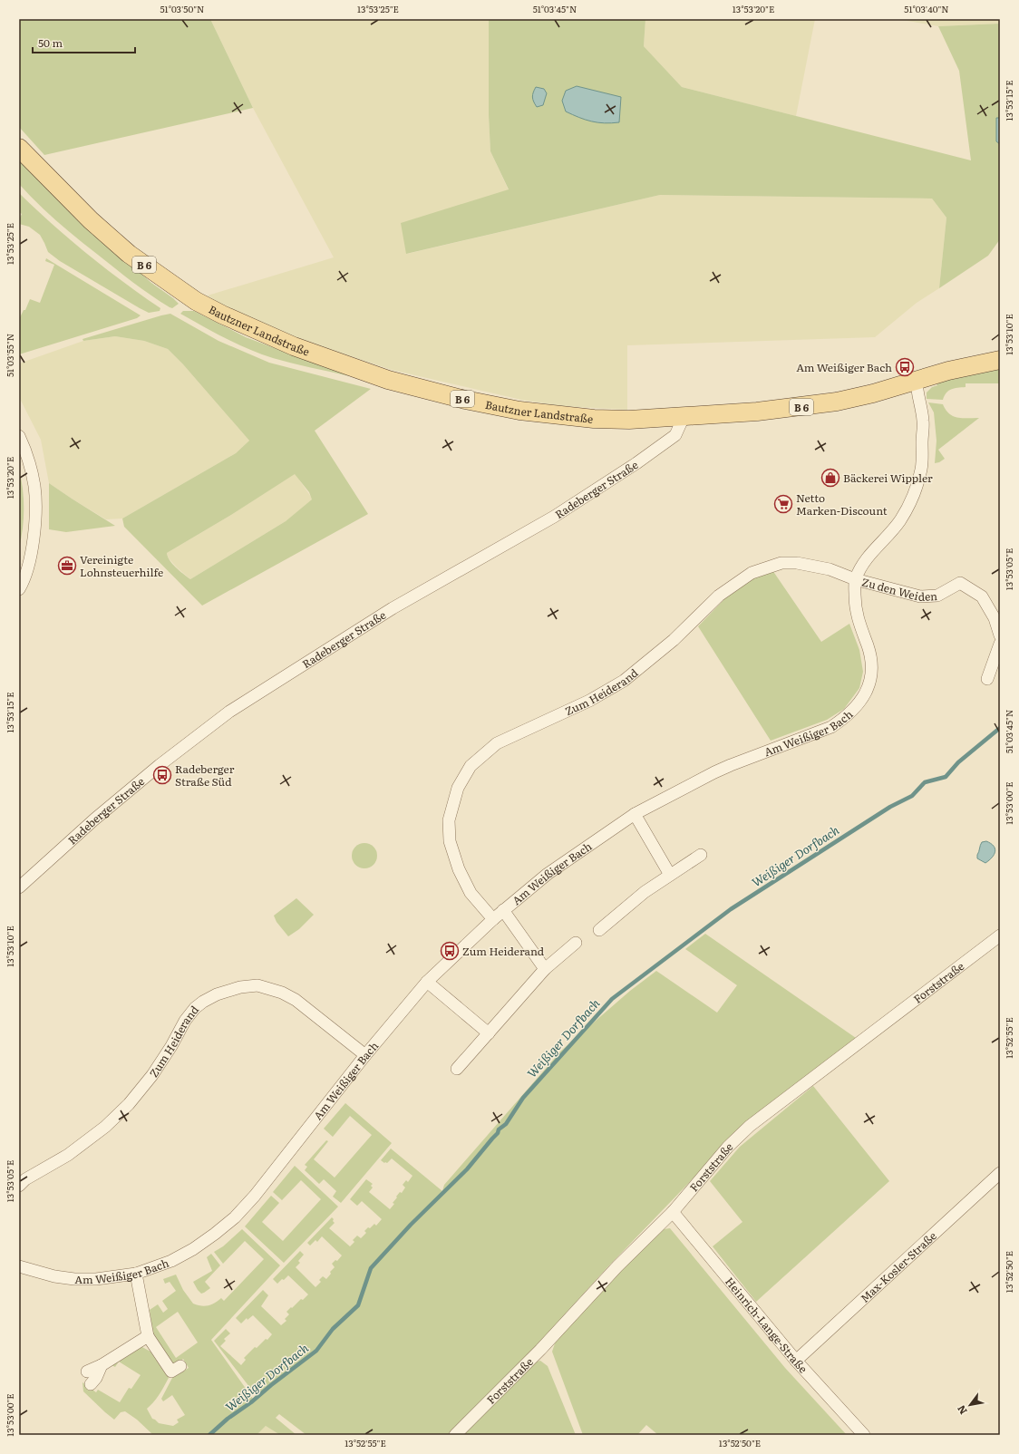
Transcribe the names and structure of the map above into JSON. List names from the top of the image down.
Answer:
{
  "streets": {
    "main road": ["B 6", "Bautzner Landstraße"],
    "street": [
      "Radeberger Straße",
      "Zu den Weiden",
      "Zum Heiderand",
      "Am Weißiger Bach",
      "Forststraße",
      "Max-Kosler-Straße",
      "Heinrich-Lange-Straße"
    ]
  },
  "crossings": [
    ["Bautzner Landstraße", "Radeberger Straße"],
    ["Bautzner Landstraße", "Am Weißiger Bach"],
    ["Zu den Weiden", "Zum Heiderand"],
    ["Zu den Weiden", "Am Weißiger Bach"],
    ["Zum Heiderand", "Am Weißiger Bach"],
    ["Forststraße", "Heinrich-Lange-Straße"],
    ["Max-Kosler-Straße", "Heinrich-Lange-Straße"]
  ],
  "water": ["Weißiger Dorfbach"],
  "places": {
    "bus stop": ["Am Weißiger Bach", "Radeberger Straße Süd", "Zum Heiderand"],
    "shop": ["Bäckerei Wippler"],
    "supermarket": ["Netto Marken-Discount"],
    "office": ["Vereinigte Lohnsteuerhilfe"]
  },
  "scale_bar": "50 m",
  "north": "bottom left",
  "coordinates": [
    "51°03'50\"N",
    "13°53'25\"E",
    "51°03'45\"N",
    "13°53'20\"E",
    "51°03'40\"N",
    "13°53'15\"E",
    "13°53'10\"E",
    "51°03'55\"N",
    "13°53'05\"E",
    "13°53'00\"E",
    "13°52'55\"E",
    "13°52'50\"E"
  ]
}
